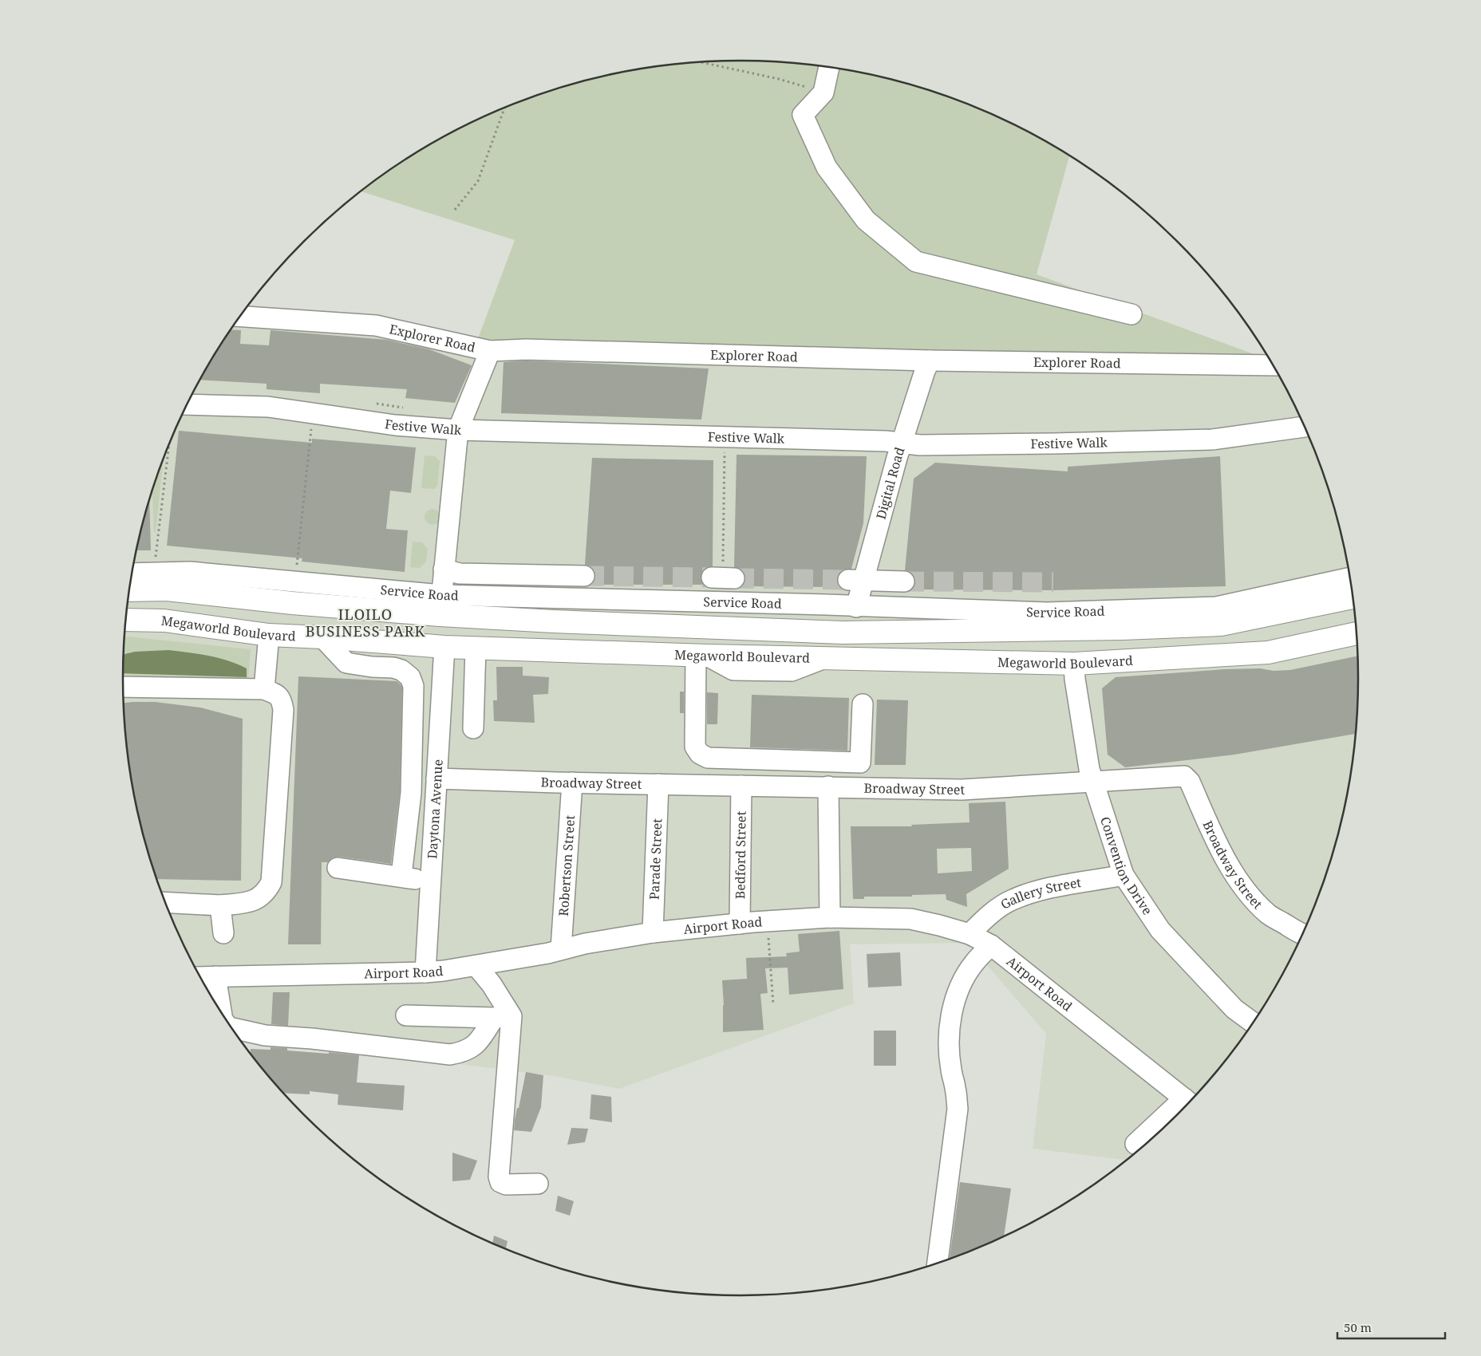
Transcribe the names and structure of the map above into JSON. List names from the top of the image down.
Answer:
{
  "streets": {
    "main road": ["Megaworld Boulevard"],
    "street": [
      "Explorer Road",
      "Festive Walk",
      "Digital Road",
      "Service Road",
      "Broadway Street",
      "Daytona Avenue",
      "Bedford Street",
      "Parade Street",
      "Convention Drive",
      "Robertson Street",
      "Gallery Street",
      "Airport Road"
    ]
  },
  "crossings": [
    ["Explorer Road", "Digital Road"],
    ["Festive Walk", "Digital Road"],
    ["Digital Road", "Service Road"],
    ["Service Road", "Megaworld Boulevard"],
    ["Megaworld Boulevard", "Daytona Avenue"],
    ["Megaworld Boulevard", "Convention Drive"],
    ["Broadway Street", "Daytona Avenue"],
    ["Broadway Street", "Bedford Street"],
    ["Broadway Street", "Parade Street"],
    ["Broadway Street", "Convention Drive"],
    ["Broadway Street", "Robertson Street"],
    ["Daytona Avenue", "Airport Road"],
    ["Bedford Street", "Airport Road"],
    ["Parade Street", "Airport Road"],
    ["Convention Drive", "Gallery Street"],
    ["Robertson Street", "Airport Road"],
    ["Gallery Street", "Airport Road"]
  ],
  "districts": ["ILOILO BUSINESS PARK"],
  "scale_bar": "50 m"
}
